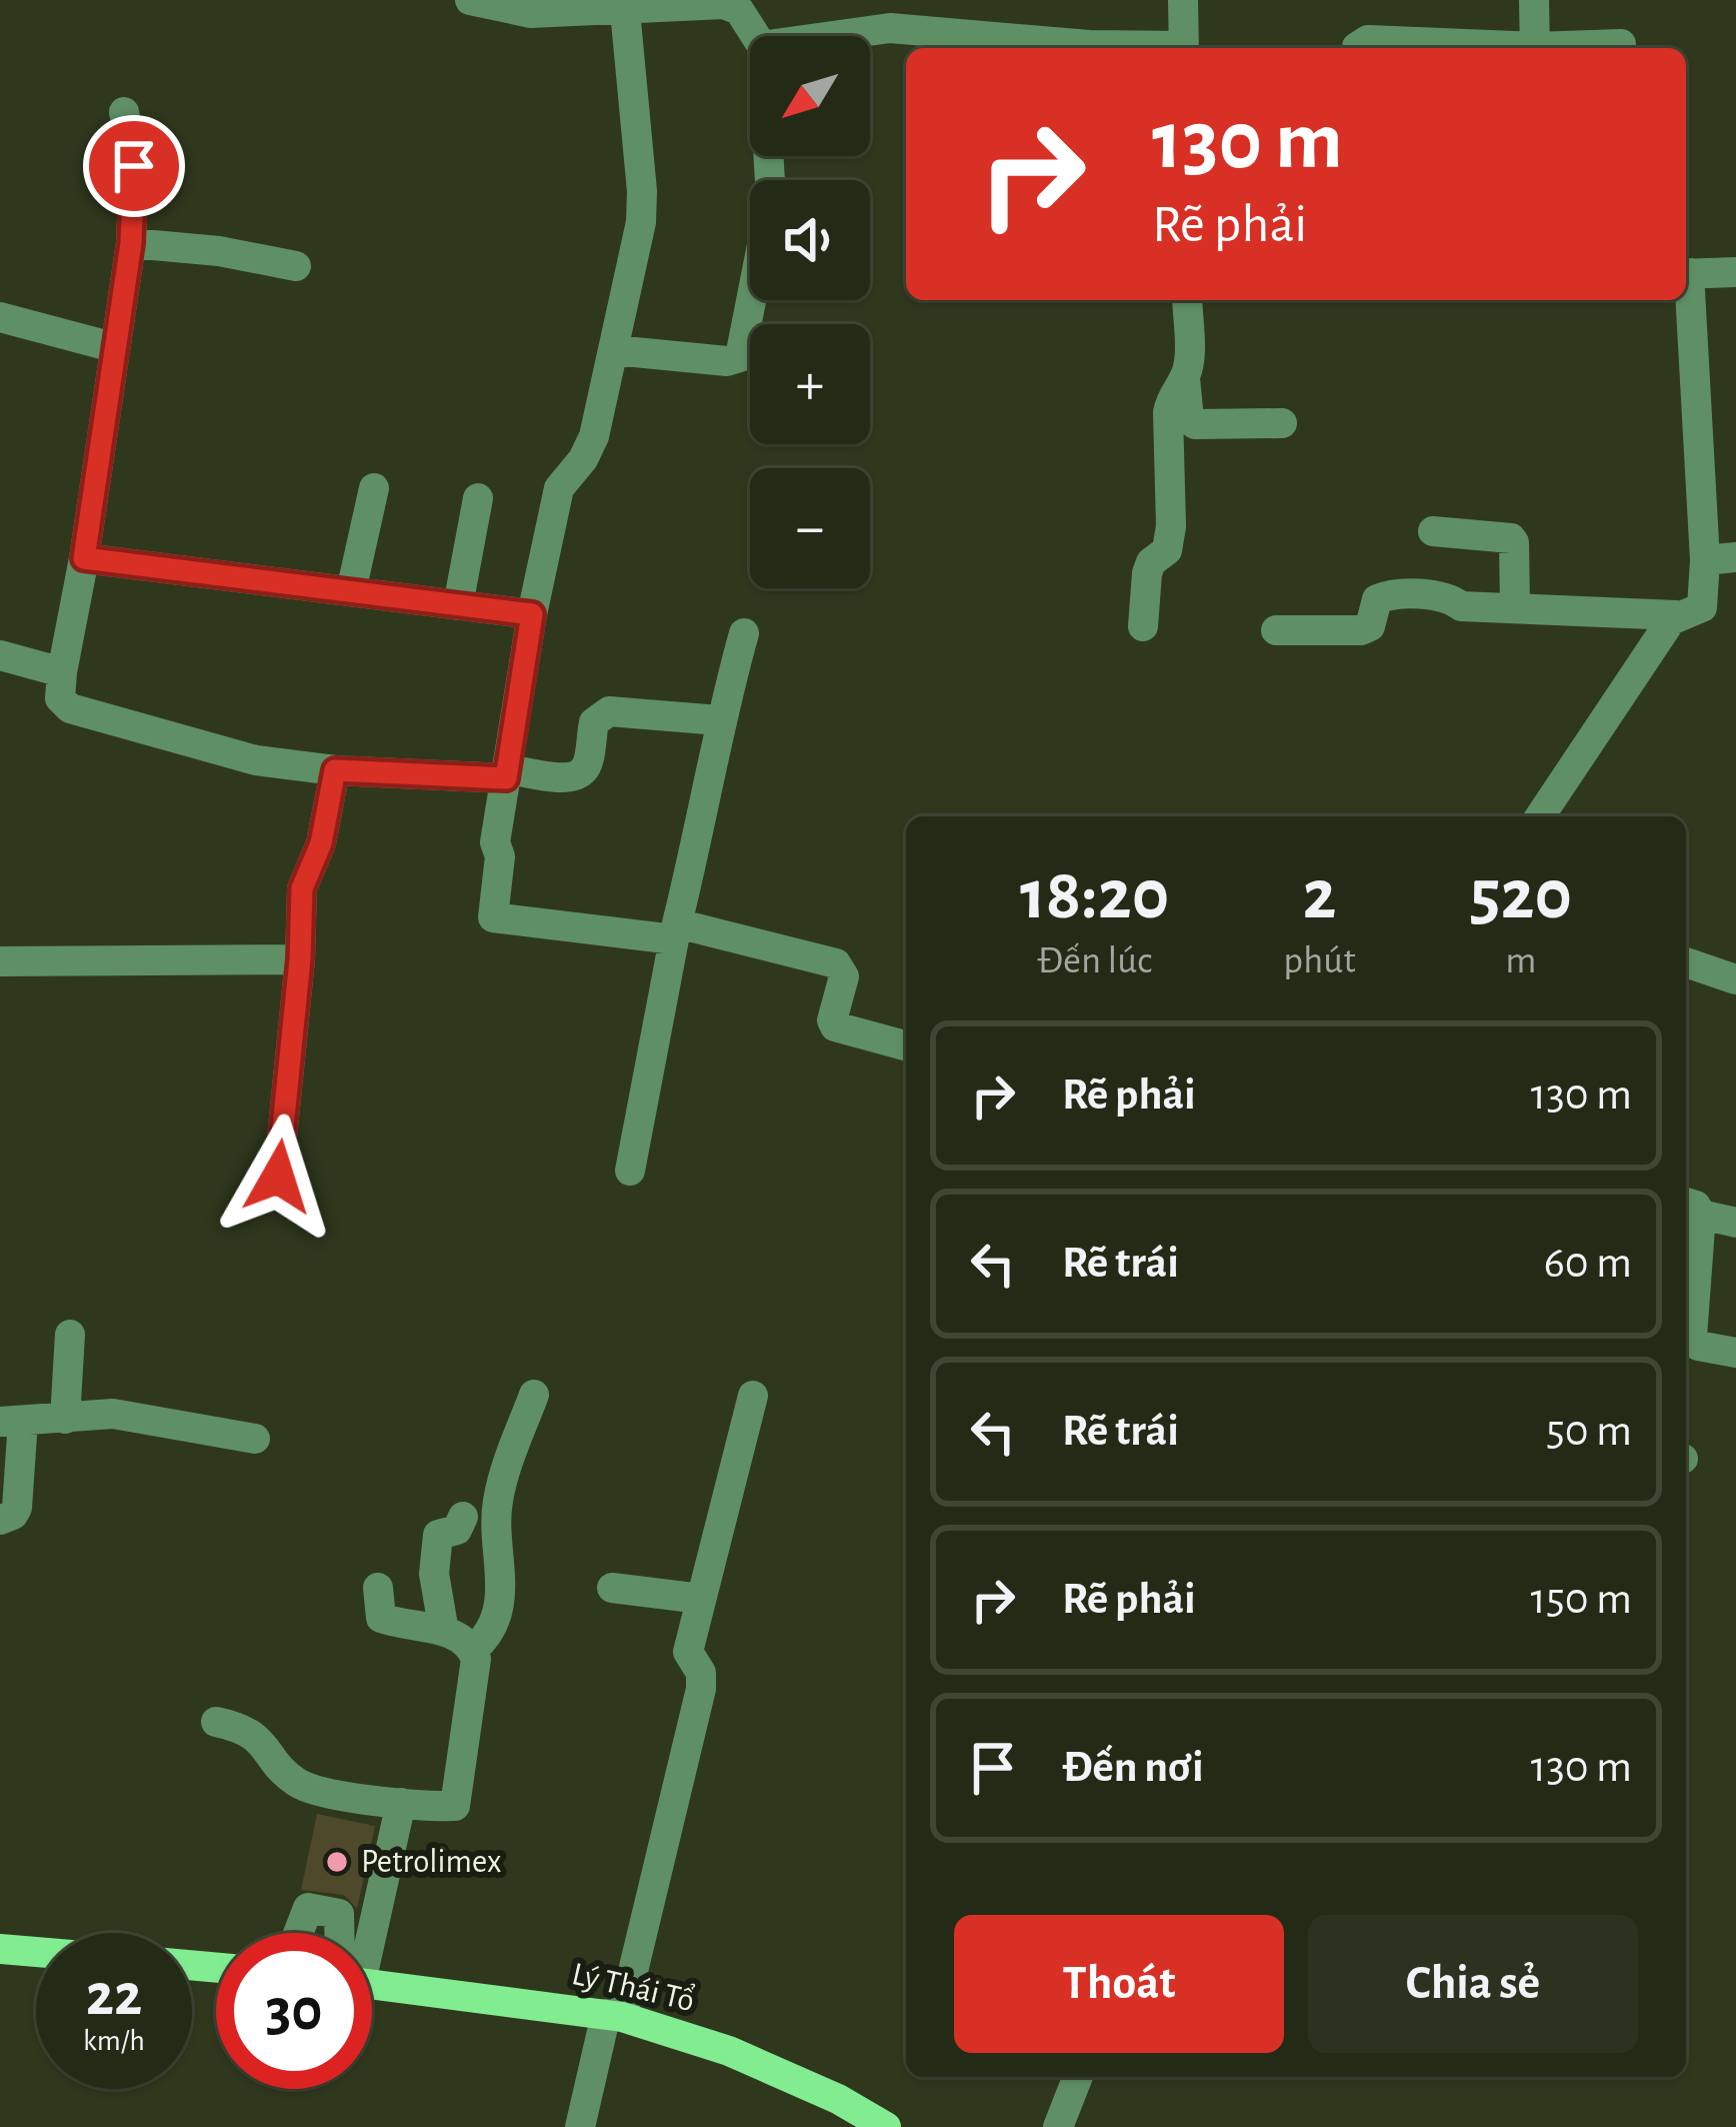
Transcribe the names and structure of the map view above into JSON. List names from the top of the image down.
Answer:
{
  "streets": {
    "main road": ["Lý Thái Tổ"]
  },
  "places": ["Petrolimex"],
  "north": "bottom left",
  "page": {
    "map_buttons": ["+", "−"],
    "turn": ["130 m", "Rẽ phải"],
    "eta": [
      "18:20",
      "Đến lúc",
      "2",
      "phút",
      "520",
      "m"
    ],
    "list": [
      {
        "name": "Rẽ phải",
        "value": "130 m"
      },
      {
        "name": "Rẽ trái",
        "value": "60 m"
      },
      {
        "name": "Rẽ trái",
        "value": "50 m"
      },
      {
        "name": "Rẽ phải",
        "value": "150 m"
      },
      {
        "name": "Đến nơi",
        "value": "130 m"
      }
    ],
    "buttons": ["Thoát", "Chia sẻ"],
    "speed": "22 km/h",
    "limit": "30"
  }
}
